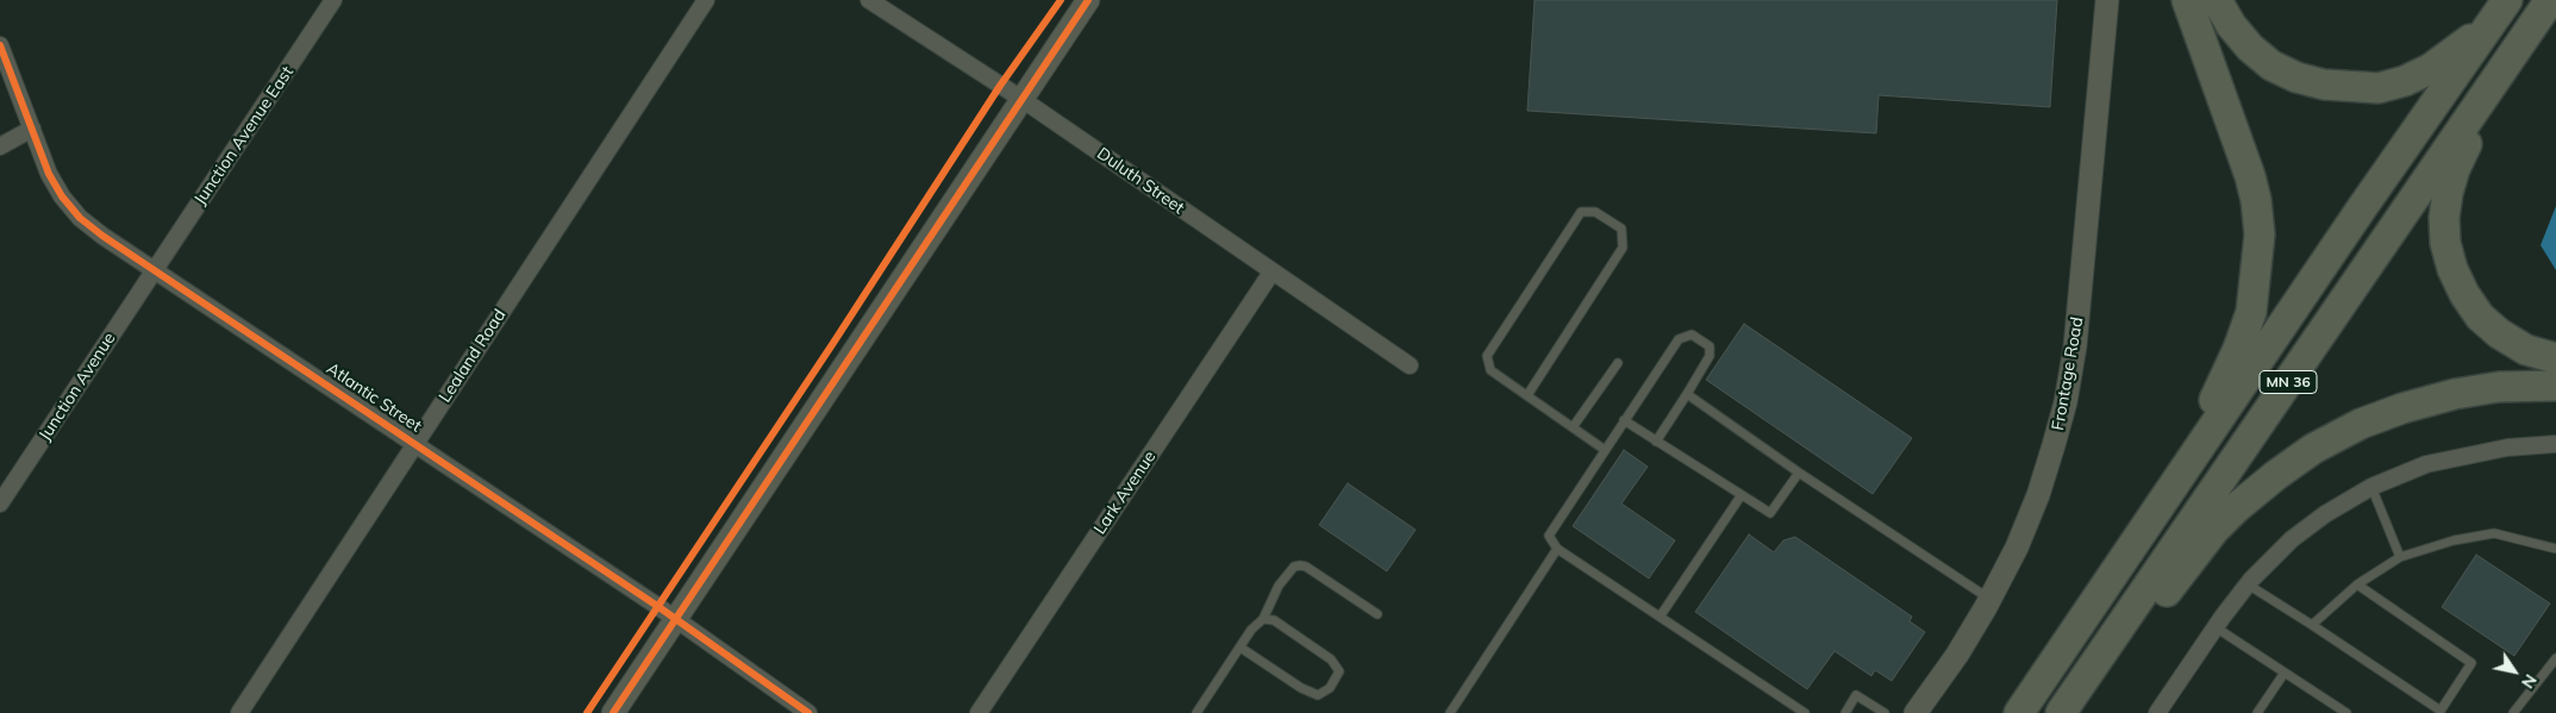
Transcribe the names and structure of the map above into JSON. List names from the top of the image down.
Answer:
{
  "streets": {
    "highway": ["MN 36"],
    "street": [
      "Junction Avenue East",
      "Duluth Street",
      "Lealand Road",
      "Frontage Road",
      "Junction Avenue",
      "Atlantic Street",
      "Lark Avenue"
    ]
  },
  "crossings": [
    ["Junction Avenue East", "Junction Avenue"],
    ["Junction Avenue East", "Atlantic Street"],
    ["Duluth Street", "Lark Avenue"],
    ["Lealand Road", "Atlantic Street"],
    ["Junction Avenue", "Atlantic Street"]
  ],
  "north": "bottom right"
}
